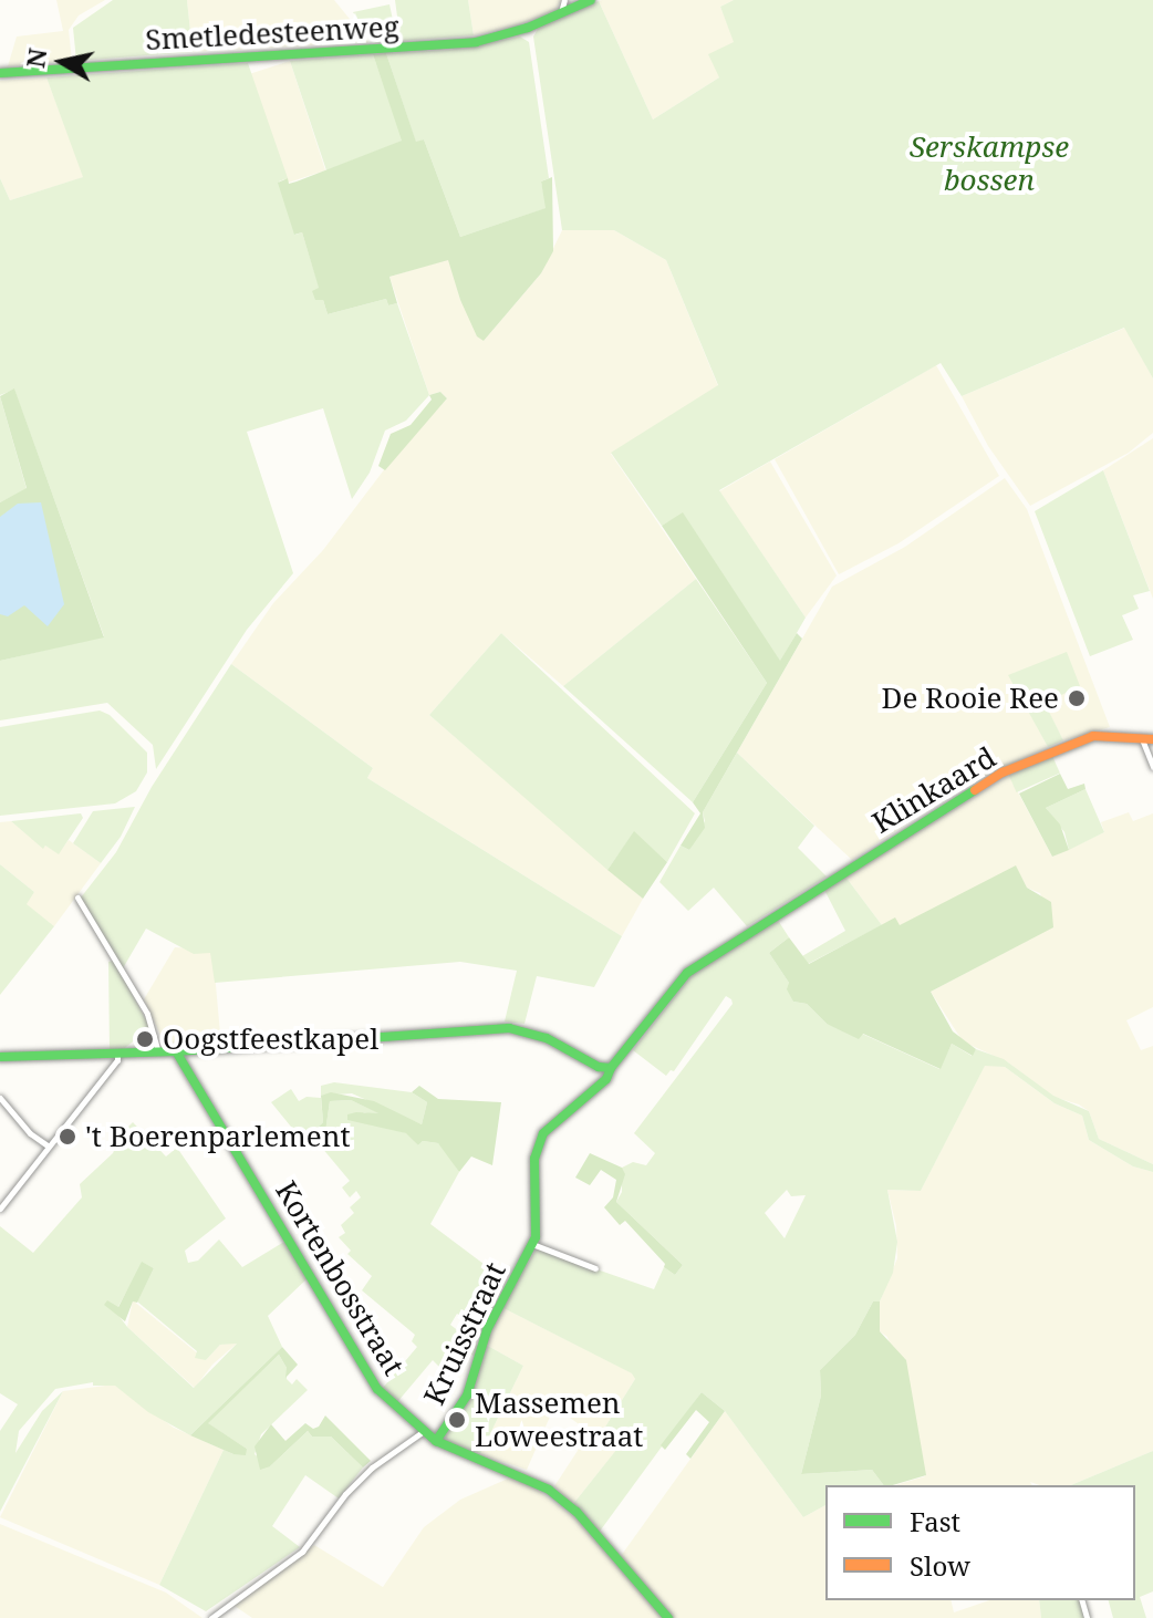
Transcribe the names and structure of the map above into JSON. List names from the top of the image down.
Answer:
{
  "streets": {
    "street": [
      "Smetledesteenweg",
      "Klinkaard",
      "Kortenbosstraat",
      "Kruisstraat"
    ]
  },
  "crossings": [
    ["Klinkaard", "Kruisstraat"],
    ["Kortenbosstraat", "Kruisstraat"]
  ],
  "parks": ["Serskampse bossen"],
  "places": [
    "De Rooie Ree",
    "Oogstfeestkapel",
    "'t Boerenparlement",
    "Massemen Loweestraat"
  ],
  "legend": ["Fast", "Slow"],
  "north": "left"
}
